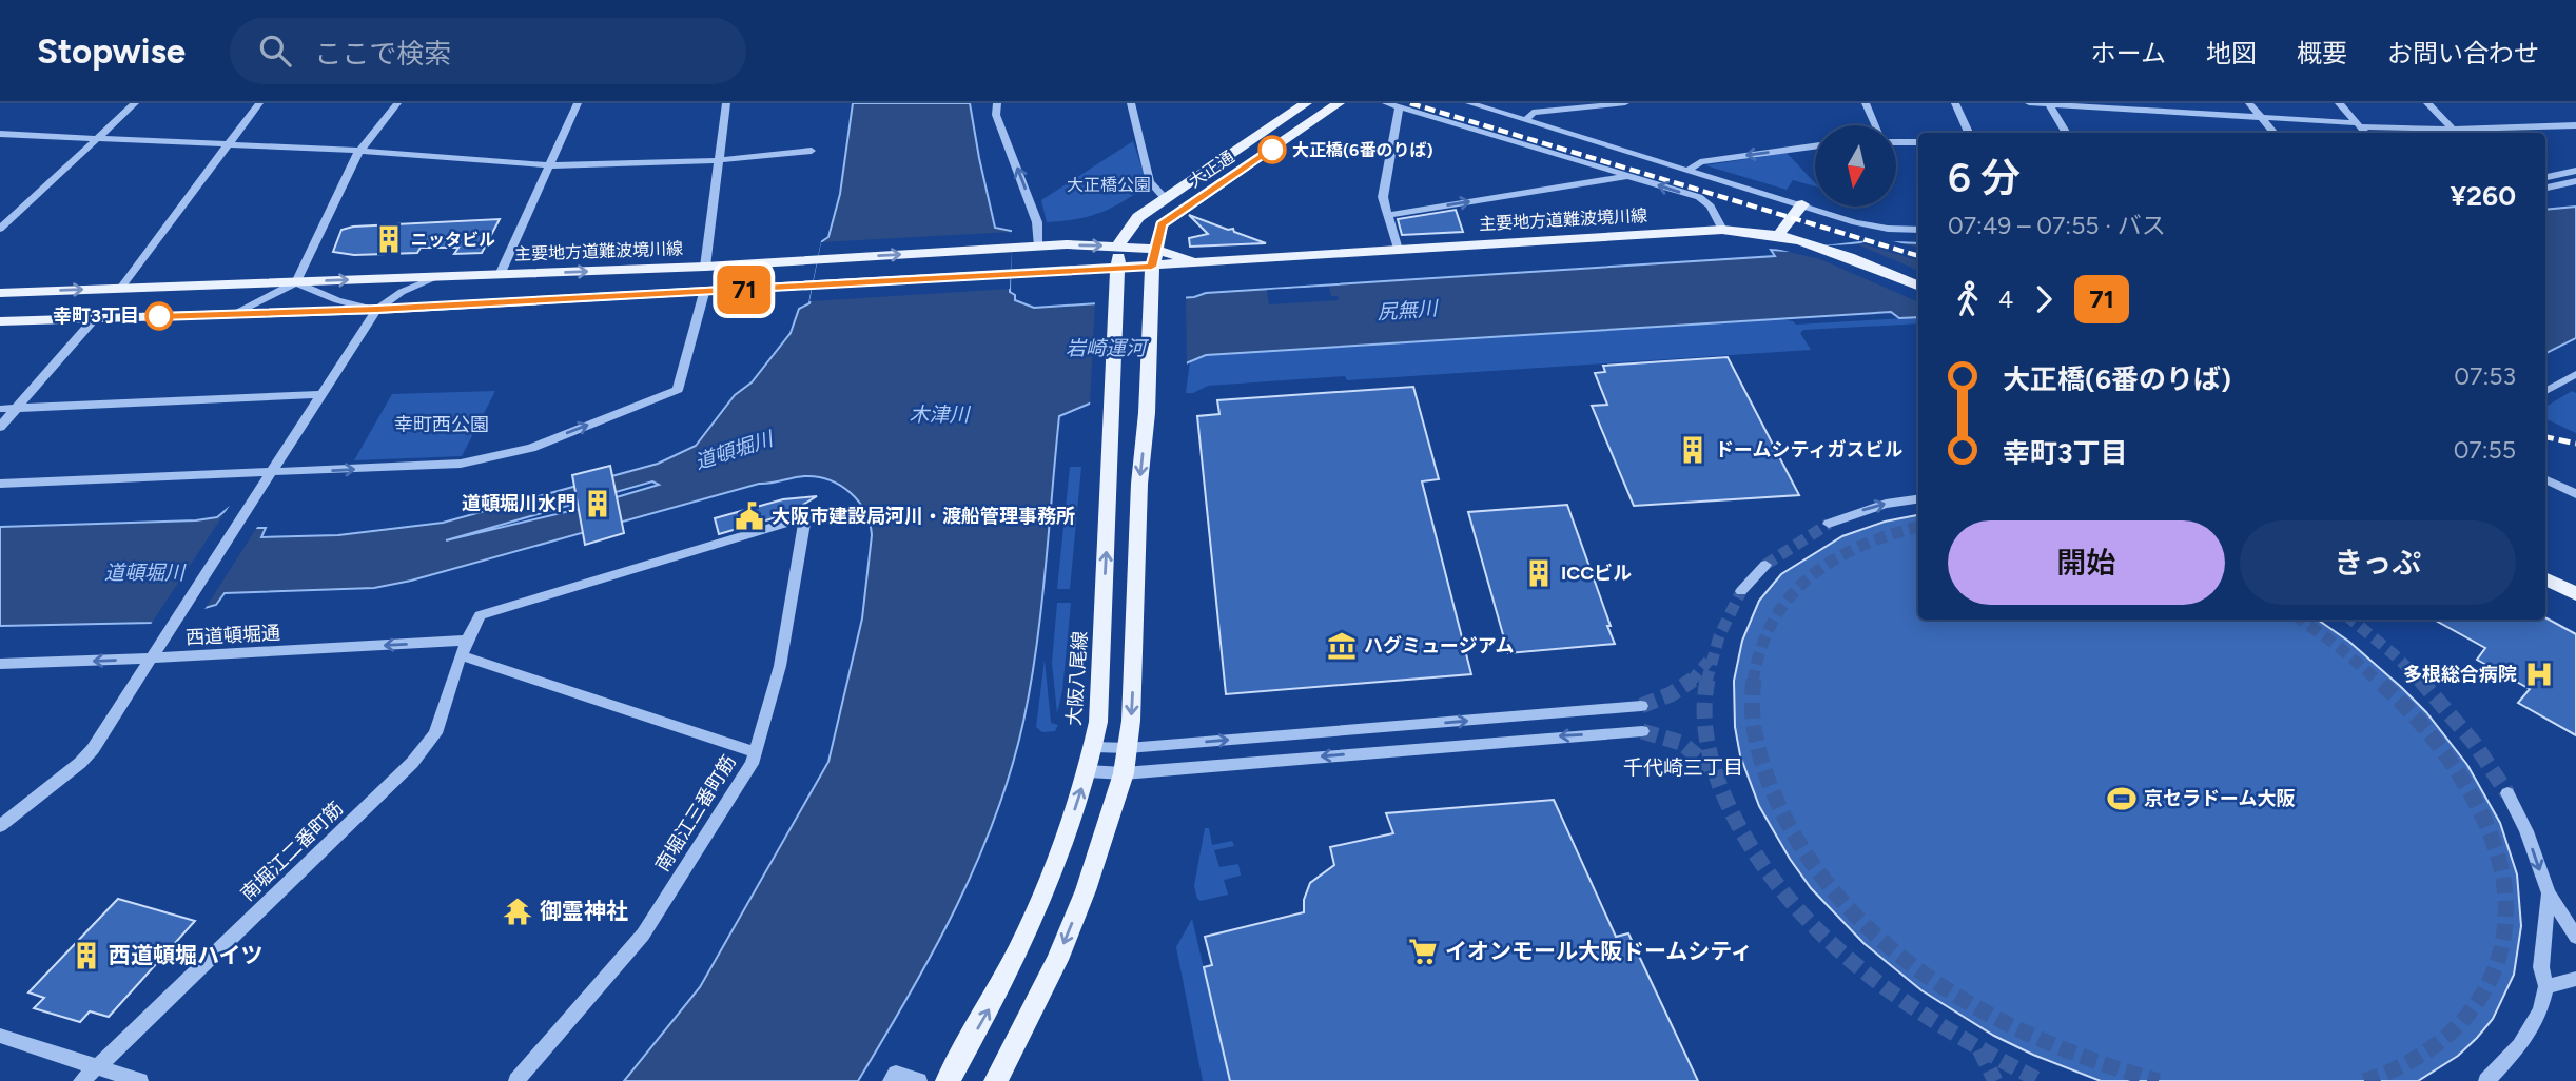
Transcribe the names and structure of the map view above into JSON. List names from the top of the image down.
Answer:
{
  "streets": {
    "main road": ["大正通", "主要地方道難波境川線", "大阪八尾線"],
    "street": ["西道頓堀通", "南堀江三番町筋", "南堀江二番町筋"]
  },
  "crossings": [
    ["大正通", "主要地方道難波境川線"],
    ["大正通", "大阪八尾線"],
    ["主要地方道難波境川線", "大阪八尾線"],
    ["西道頓堀通", "南堀江二番町筋"],
    ["南堀江三番町筋", "南堀江二番町筋"]
  ],
  "one_way": ["西道頓堀通"],
  "districts": ["千代崎三丁目"],
  "water": [
    "尻無川",
    "岩崎運河",
    "木津川",
    "道頓堀川"
  ],
  "parks": ["大正橋公園", "幸町西公園"],
  "places": {
    "other": ["大正橋(6番のりば)", "幸町3丁目"],
    "building": [
      "ニッタビル",
      "ドームシティガスビル",
      "道頓堀川水門",
      "ICCビル",
      "西道頓堀ハイツ"
    ],
    "public building": ["大阪市建設局河川・渡船管理事務所"],
    "museum": ["ハグミュージアム"],
    "hospital": ["多根総合病院"],
    "sports": ["京セラドーム大阪"],
    "temple": ["御霊神社"],
    "supermarket": ["イオンモール大阪ドームシティ"]
  },
  "lines": ["bus line 71"],
  "north": "bottom",
  "page": {
    "header": "Stopwise",
    "search": "ここで検索",
    "nav": [
      "ホーム",
      "地図",
      "概要",
      "お問い合わせ"
    ],
    "on_map": "71",
    "heading": ["6 分", "07:49 – 07:55 · バス", "¥260"],
    "legs": ["4", "71"],
    "list": [
      {
        "name": "大正橋(6番のりば)",
        "value": "07:53"
      },
      {
        "name": "幸町3丁目",
        "value": "07:55"
      }
    ],
    "buttons": ["開始", "きっぷ"]
  }
}
